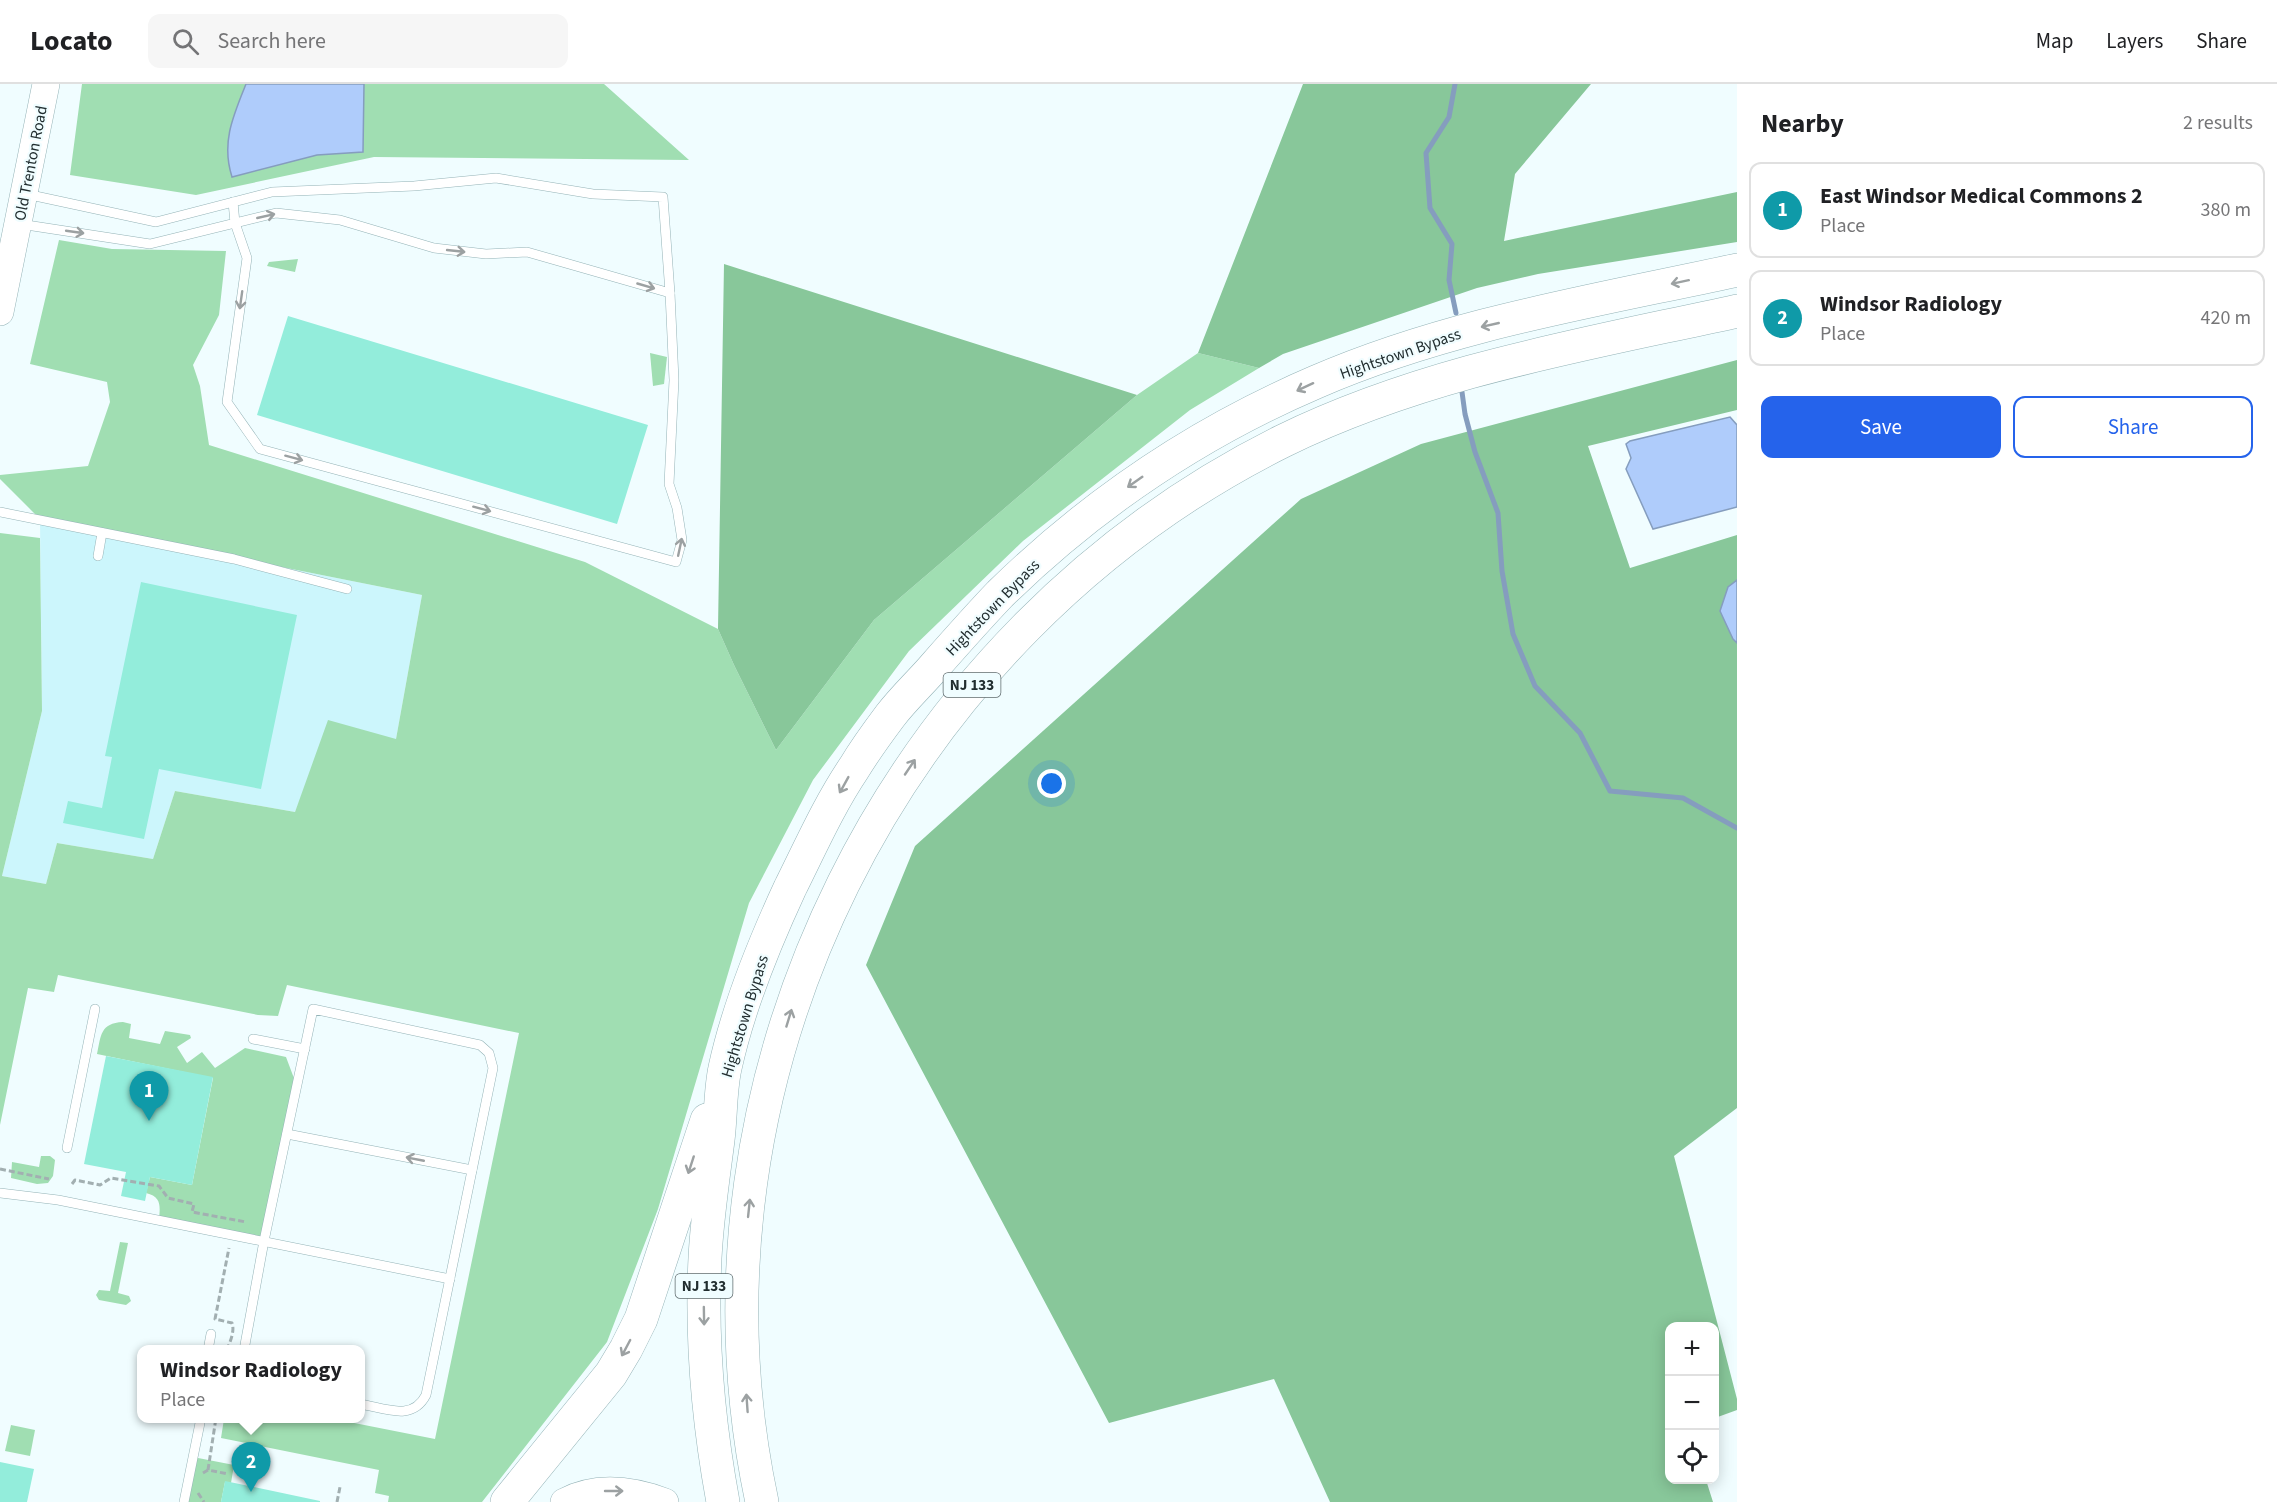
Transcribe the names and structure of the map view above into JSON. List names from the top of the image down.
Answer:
{
  "streets": {
    "highway": ["Hightstown Bypass", "NJ 133"],
    "main road": ["Old Trenton Road"]
  },
  "one_way": ["Hightstown Bypass"],
  "page": {
    "header": "Locato",
    "search": "Search here",
    "nav": ["Map", "Layers", "Share"],
    "heading": ["Nearby", "2 results"],
    "list": [
      {
        "mark": "1",
        "name": "East Windsor Medical Commons 2",
        "note": "Place",
        "value": "380 m"
      },
      {
        "mark": "2",
        "name": "Windsor Radiology",
        "note": "Place",
        "value": "420 m"
      }
    ],
    "buttons": ["Save", "Share"],
    "pins": ["1", "2"],
    "map_buttons": ["+", "−"],
    "popup": ["Windsor Radiology", "Place"]
  }
}
